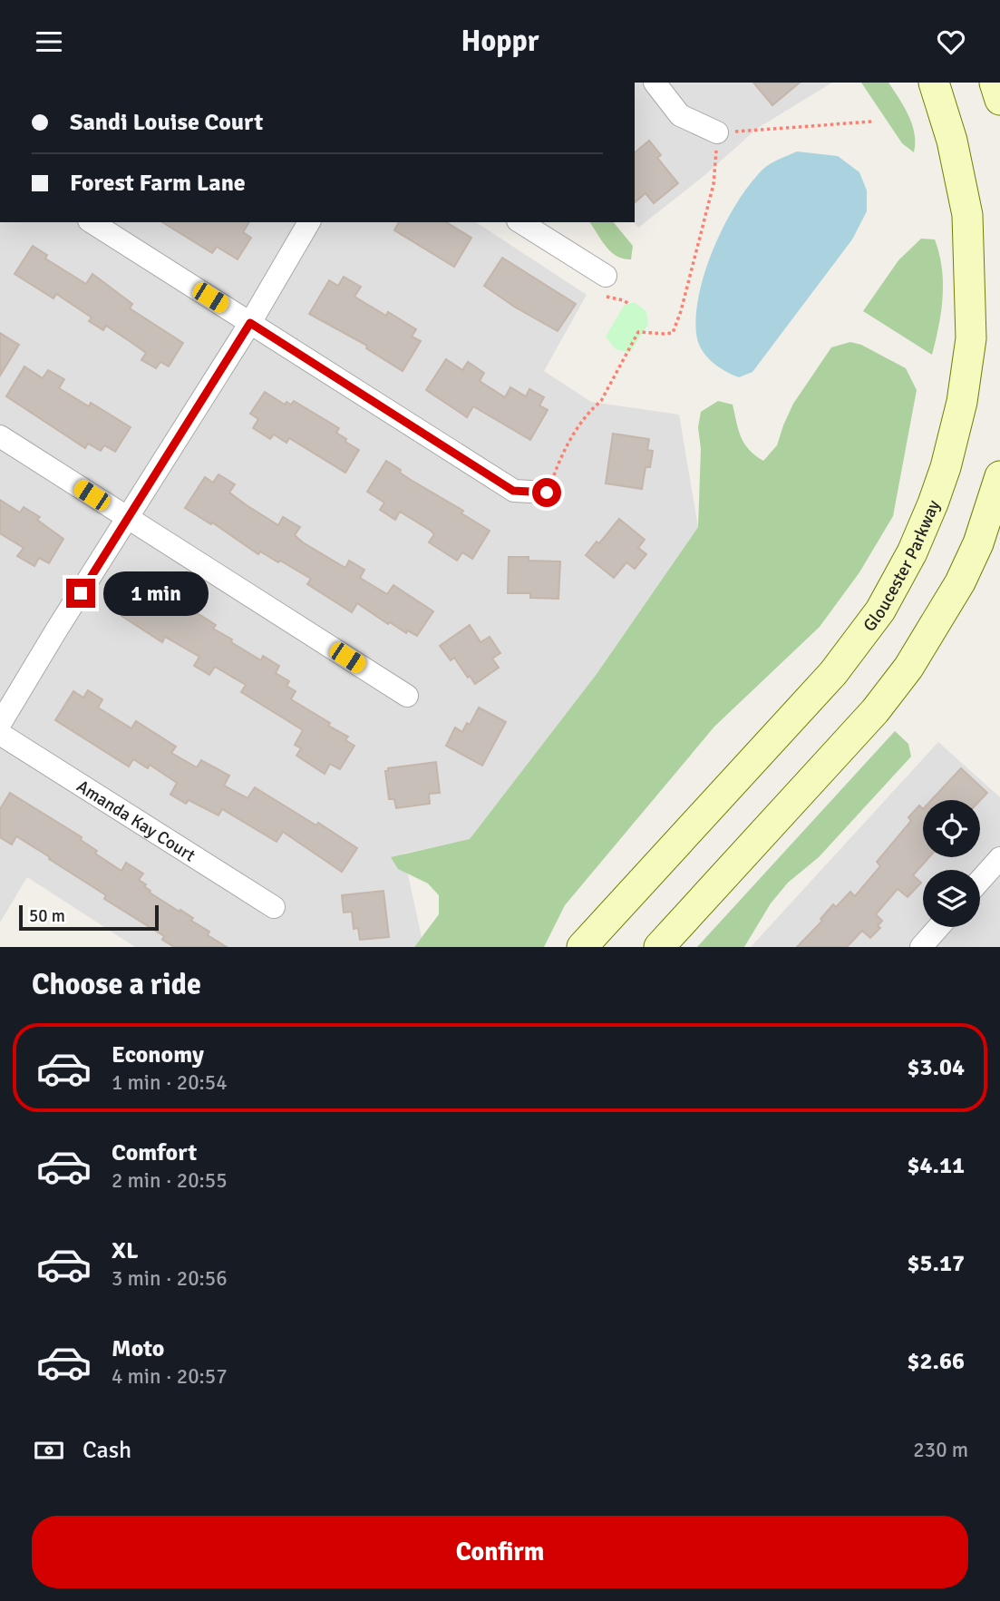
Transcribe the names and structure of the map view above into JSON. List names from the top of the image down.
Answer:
{
  "streets": {
    "main road": ["Gloucester Parkway"],
    "street": ["Amanda Kay Court"]
  },
  "scale_bar": "50 m",
  "page": {
    "header": "Hoppr",
    "banner": ["Sandi Louise Court", "Forest Farm Lane"],
    "bubble": "1 min",
    "scale": "50 m",
    "heading": "Choose a ride",
    "list": [
      {
        "name": "Economy",
        "note": "1 min · 20:54",
        "value": "$3.04"
      },
      {
        "name": "Comfort",
        "note": "2 min · 20:55",
        "value": "$4.11"
      },
      {
        "name": "XL",
        "note": "3 min · 20:56",
        "value": "$5.17"
      },
      {
        "name": "Moto",
        "note": "4 min · 20:57",
        "value": "$2.66"
      }
    ],
    "pay": ["Cash", "230 m"],
    "buttons": "Confirm"
  }
}
